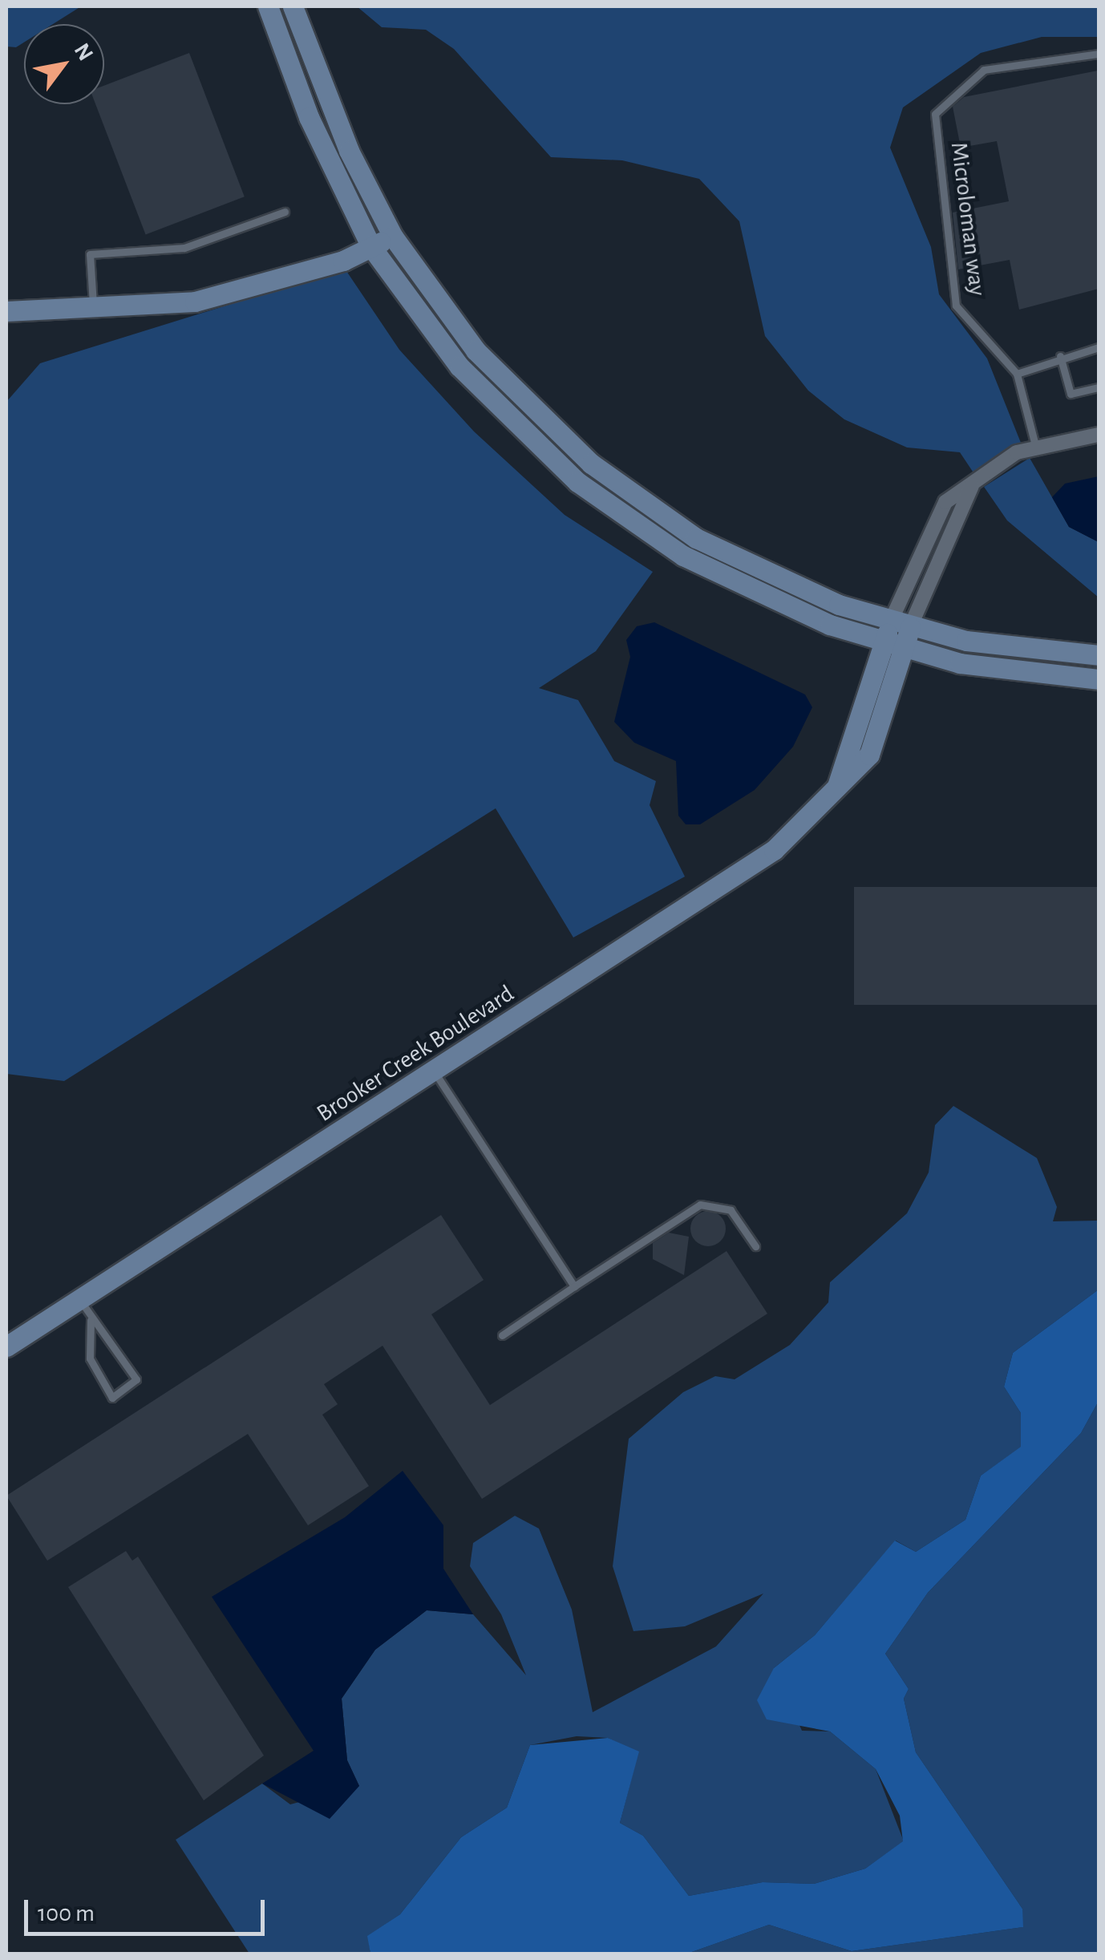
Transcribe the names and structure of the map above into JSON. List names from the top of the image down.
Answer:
{
  "streets": {
    "main road": ["Brooker Creek Boulevard"],
    "lane": ["Microloman way"]
  },
  "crossings": [
    ["Microloman way", "Brooker Creek Boulevard"]
  ],
  "scale_bar": "100 m",
  "north": "top right"
}
